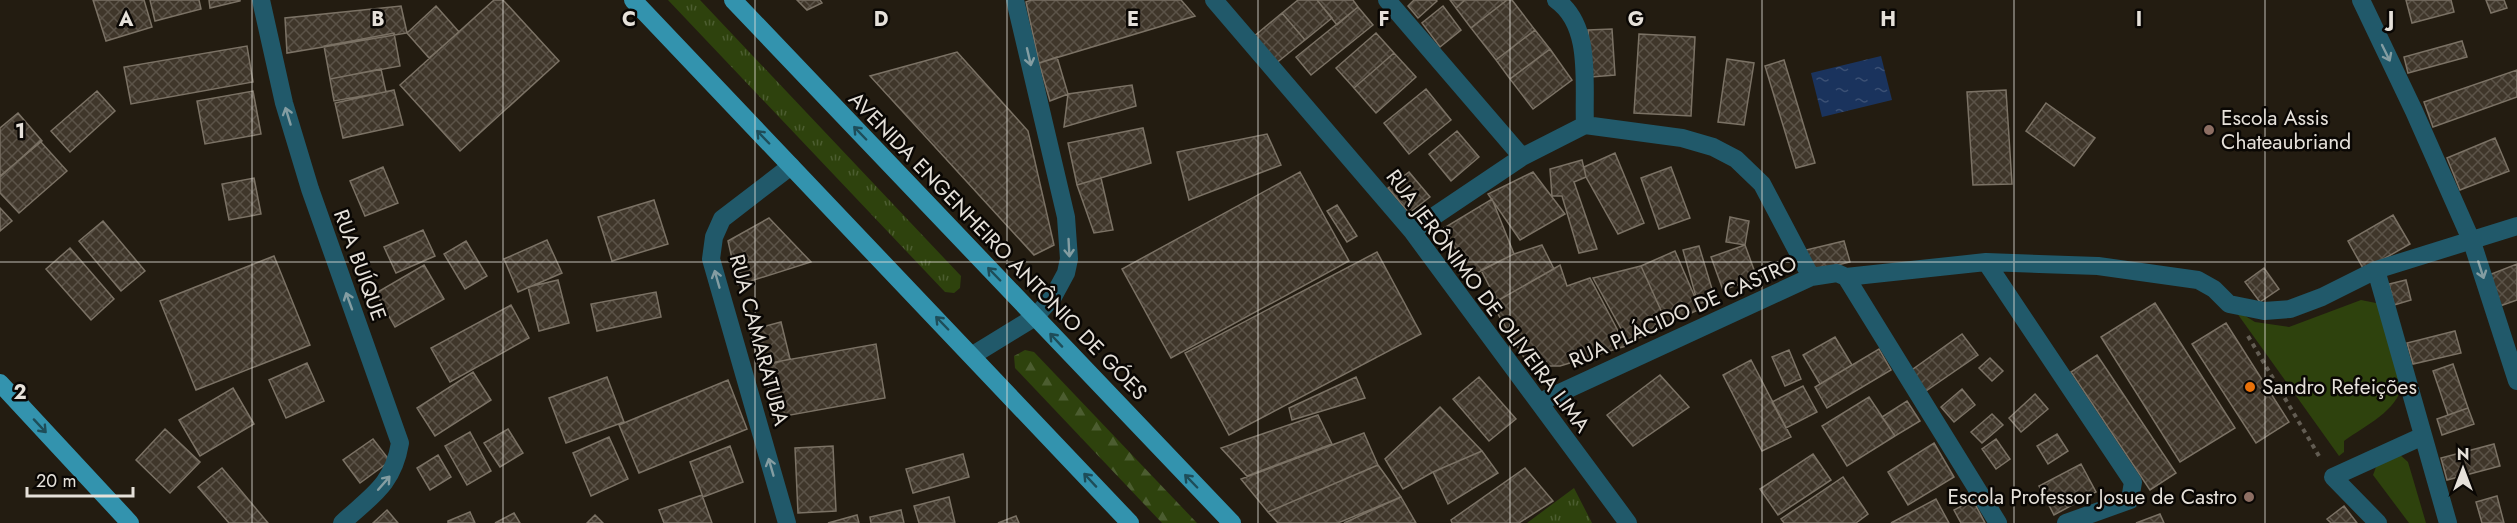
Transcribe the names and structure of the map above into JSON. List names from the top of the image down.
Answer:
{
  "streets": {
    "main road": ["AVENIDA ENGENHEIRO ANTÔNIO DE GÓES"],
    "street": [
      "RUA BUÍQUE",
      "RUA JERÔNIMO DE OLIVEIRA LIMA",
      "RUA PLÁCIDO DE CASTRO",
      "RUA CAMARATUBA"
    ]
  },
  "crossings": [
    ["RUA JERÔNIMO DE OLIVEIRA LIMA", "RUA PLÁCIDO DE CASTRO"]
  ],
  "one_way": ["RUA BUÍQUE", "RUA CAMARATUBA"],
  "places": ["Escola Assis Chateaubriand", "Sandro Refeições", "Escola Professor Josue de Castro"],
  "scale_bar": "20 m",
  "north": "top",
  "grid": {
    "columns": [
      "A",
      "B",
      "C",
      "D",
      "E",
      "F",
      "G",
      "H",
      "I",
      "J"
    ],
    "rows": ["1", "2"]
  }
}
